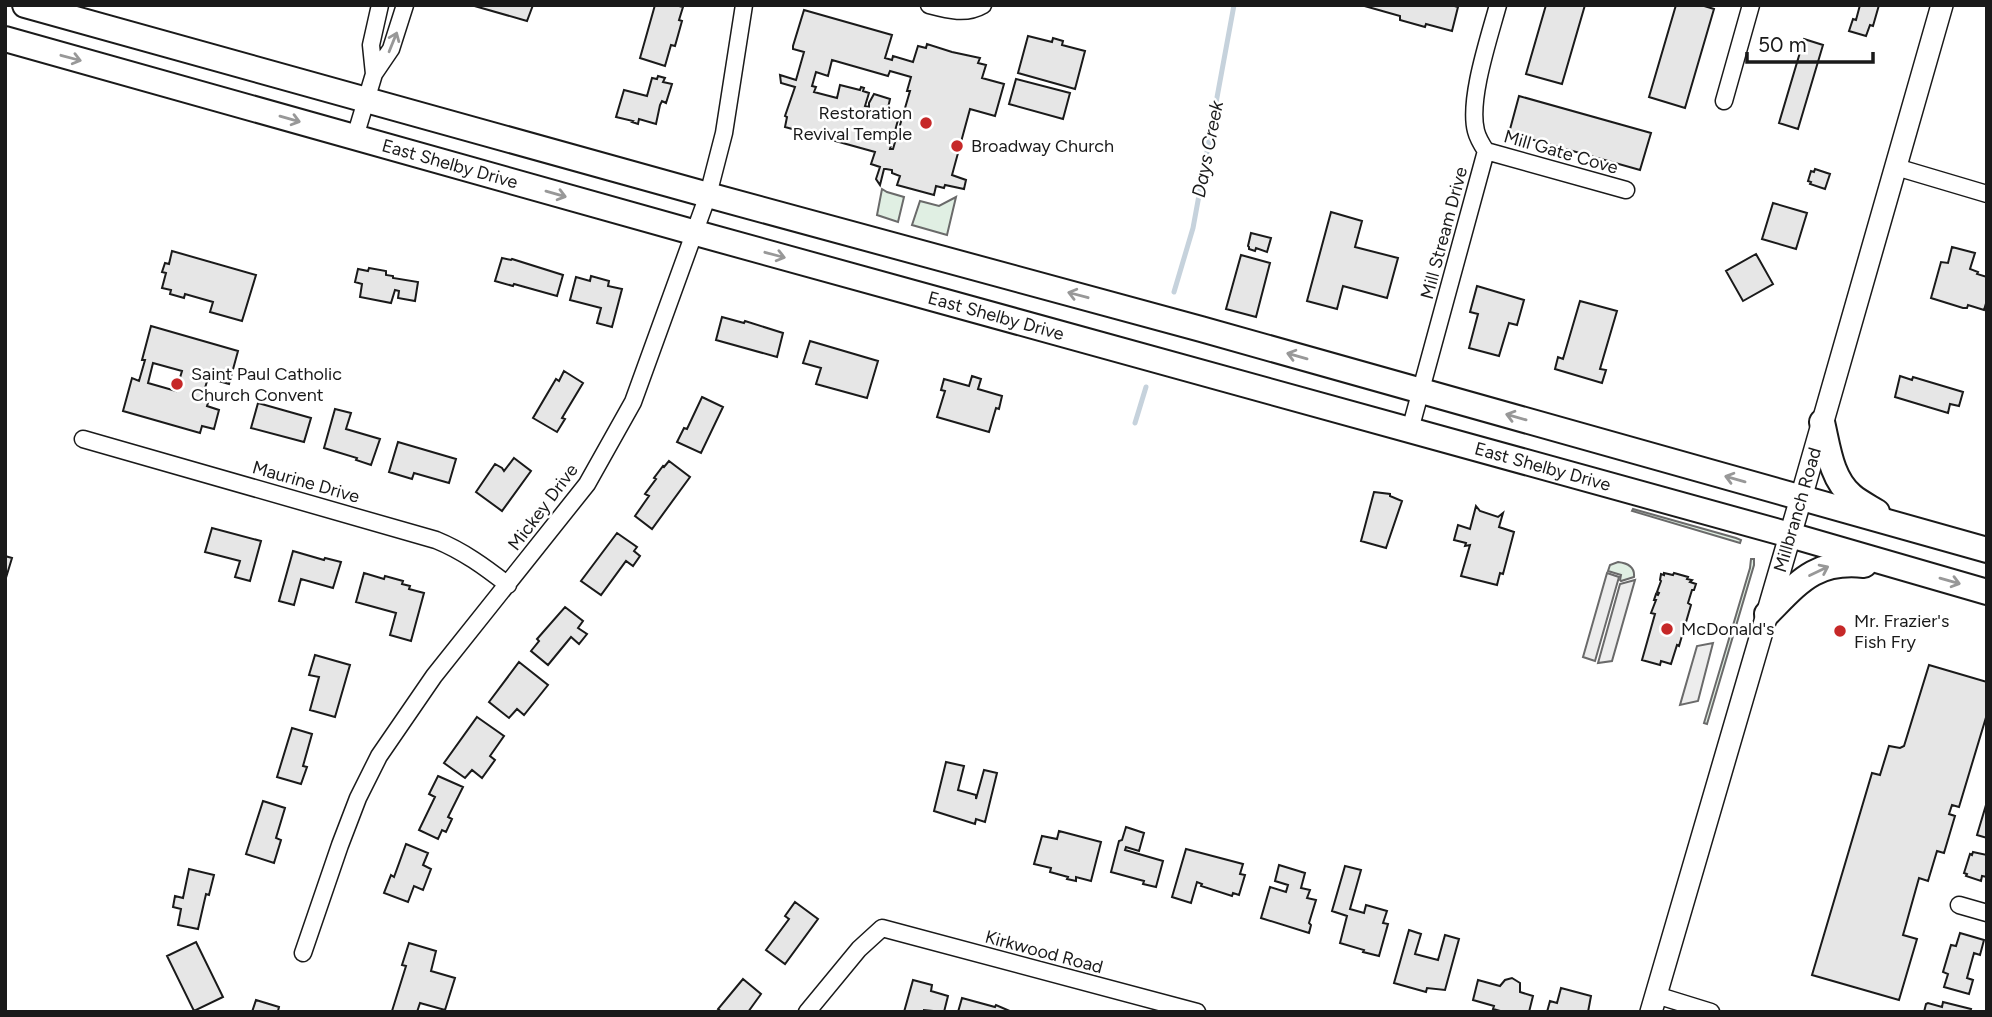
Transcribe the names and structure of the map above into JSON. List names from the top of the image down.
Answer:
{
  "streets": {
    "main road": ["East Shelby Drive", "Millbranch Road"],
    "street": [
      "Mill Gate Cove",
      "Mill Stream Drive",
      "Maurine Drive",
      "Mickey Drive",
      "Kirkwood Road"
    ]
  },
  "crossings": [
    ["Mill Gate Cove", "Mill Stream Drive"],
    ["East Shelby Drive", "Mill Stream Drive"],
    ["East Shelby Drive", "Mickey Drive"],
    ["East Shelby Drive", "Millbranch Road"],
    ["Maurine Drive", "Mickey Drive"]
  ],
  "water": ["Days Creek"],
  "places": [
    "Restoration Revival Temple",
    "Broadway Church",
    "Saint Paul Catholic Church Convent",
    "McDonald's",
    "Mr. Frazier's Fish Fry"
  ],
  "scale_bar": "50 m"
}
